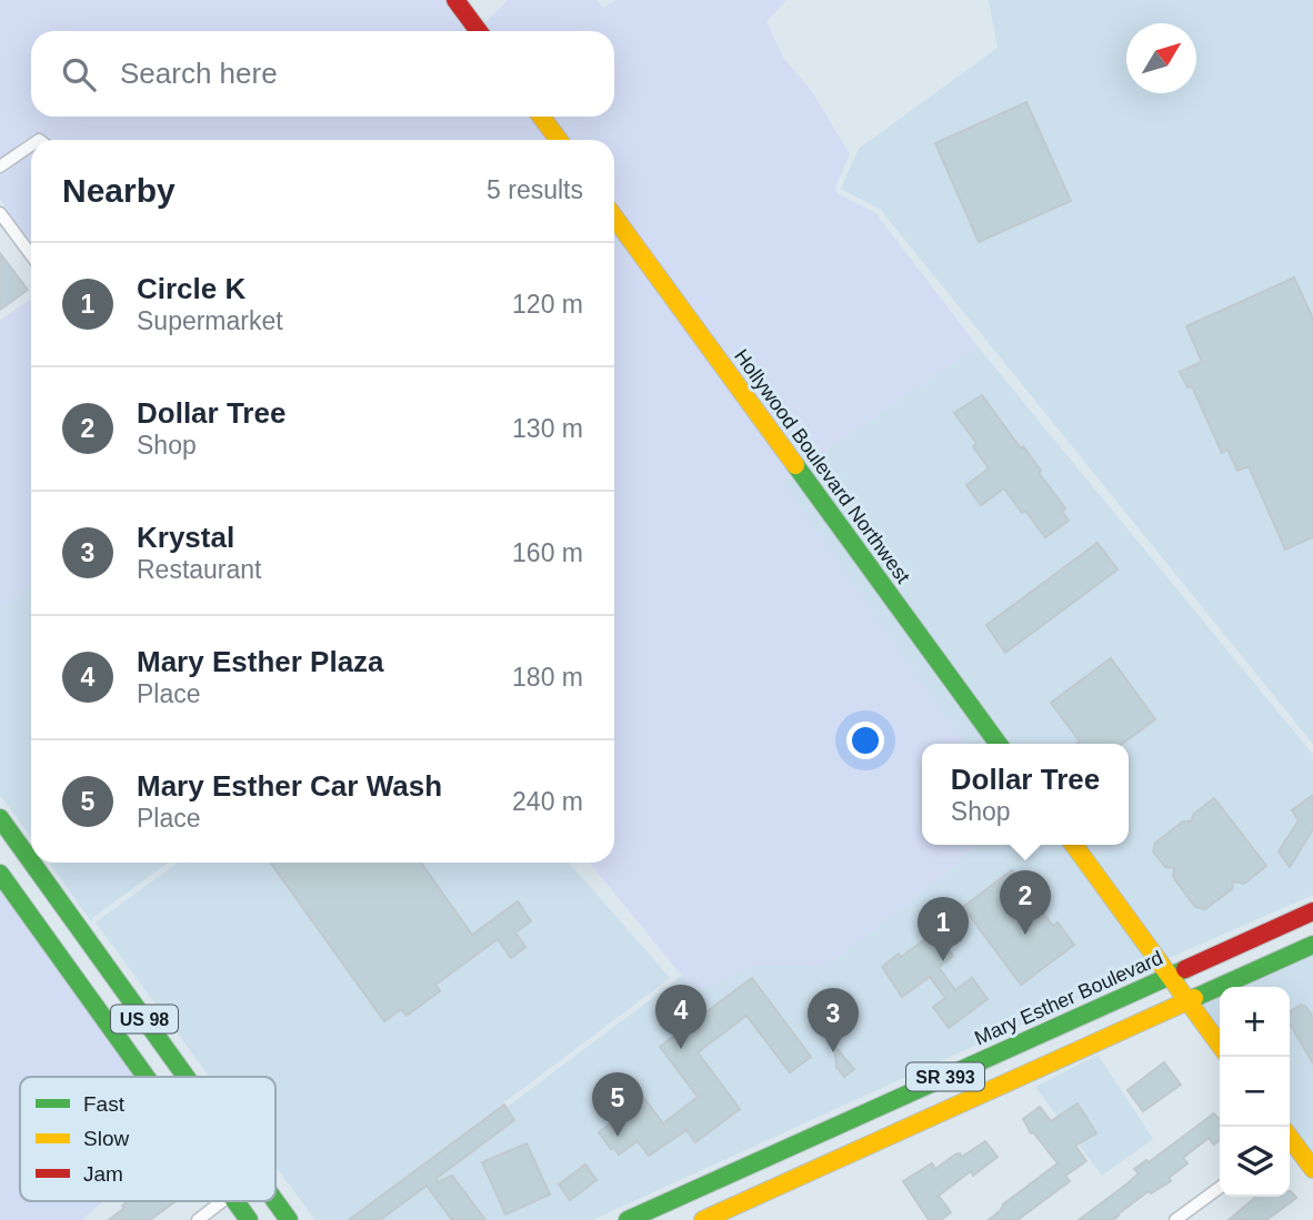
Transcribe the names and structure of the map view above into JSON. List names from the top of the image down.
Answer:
{
  "streets": {
    "main road": [
      "Hollywood Boulevard Northwest",
      "Mary Esther Boulevard",
      "US 98",
      "SR 393"
    ]
  },
  "legend": ["Fast", "Slow", "Jam"],
  "north": "top right",
  "page": {
    "search": "Search here",
    "heading": ["Nearby", "5 results"],
    "list": [
      {
        "mark": "1",
        "name": "Circle K",
        "note": "Supermarket",
        "value": "120 m"
      },
      {
        "mark": "2",
        "name": "Dollar Tree",
        "note": "Shop",
        "value": "130 m"
      },
      {
        "mark": "3",
        "name": "Krystal",
        "note": "Restaurant",
        "value": "160 m"
      },
      {
        "mark": "4",
        "name": "Mary Esther Plaza",
        "note": "Place",
        "value": "180 m"
      },
      {
        "mark": "5",
        "name": "Mary Esther Car Wash",
        "note": "Place",
        "value": "240 m"
      }
    ],
    "popup": ["Dollar Tree", "Shop"],
    "pins": [
      "2",
      "1",
      "4",
      "3",
      "5"
    ],
    "map_buttons": ["+", "−"]
  }
}
